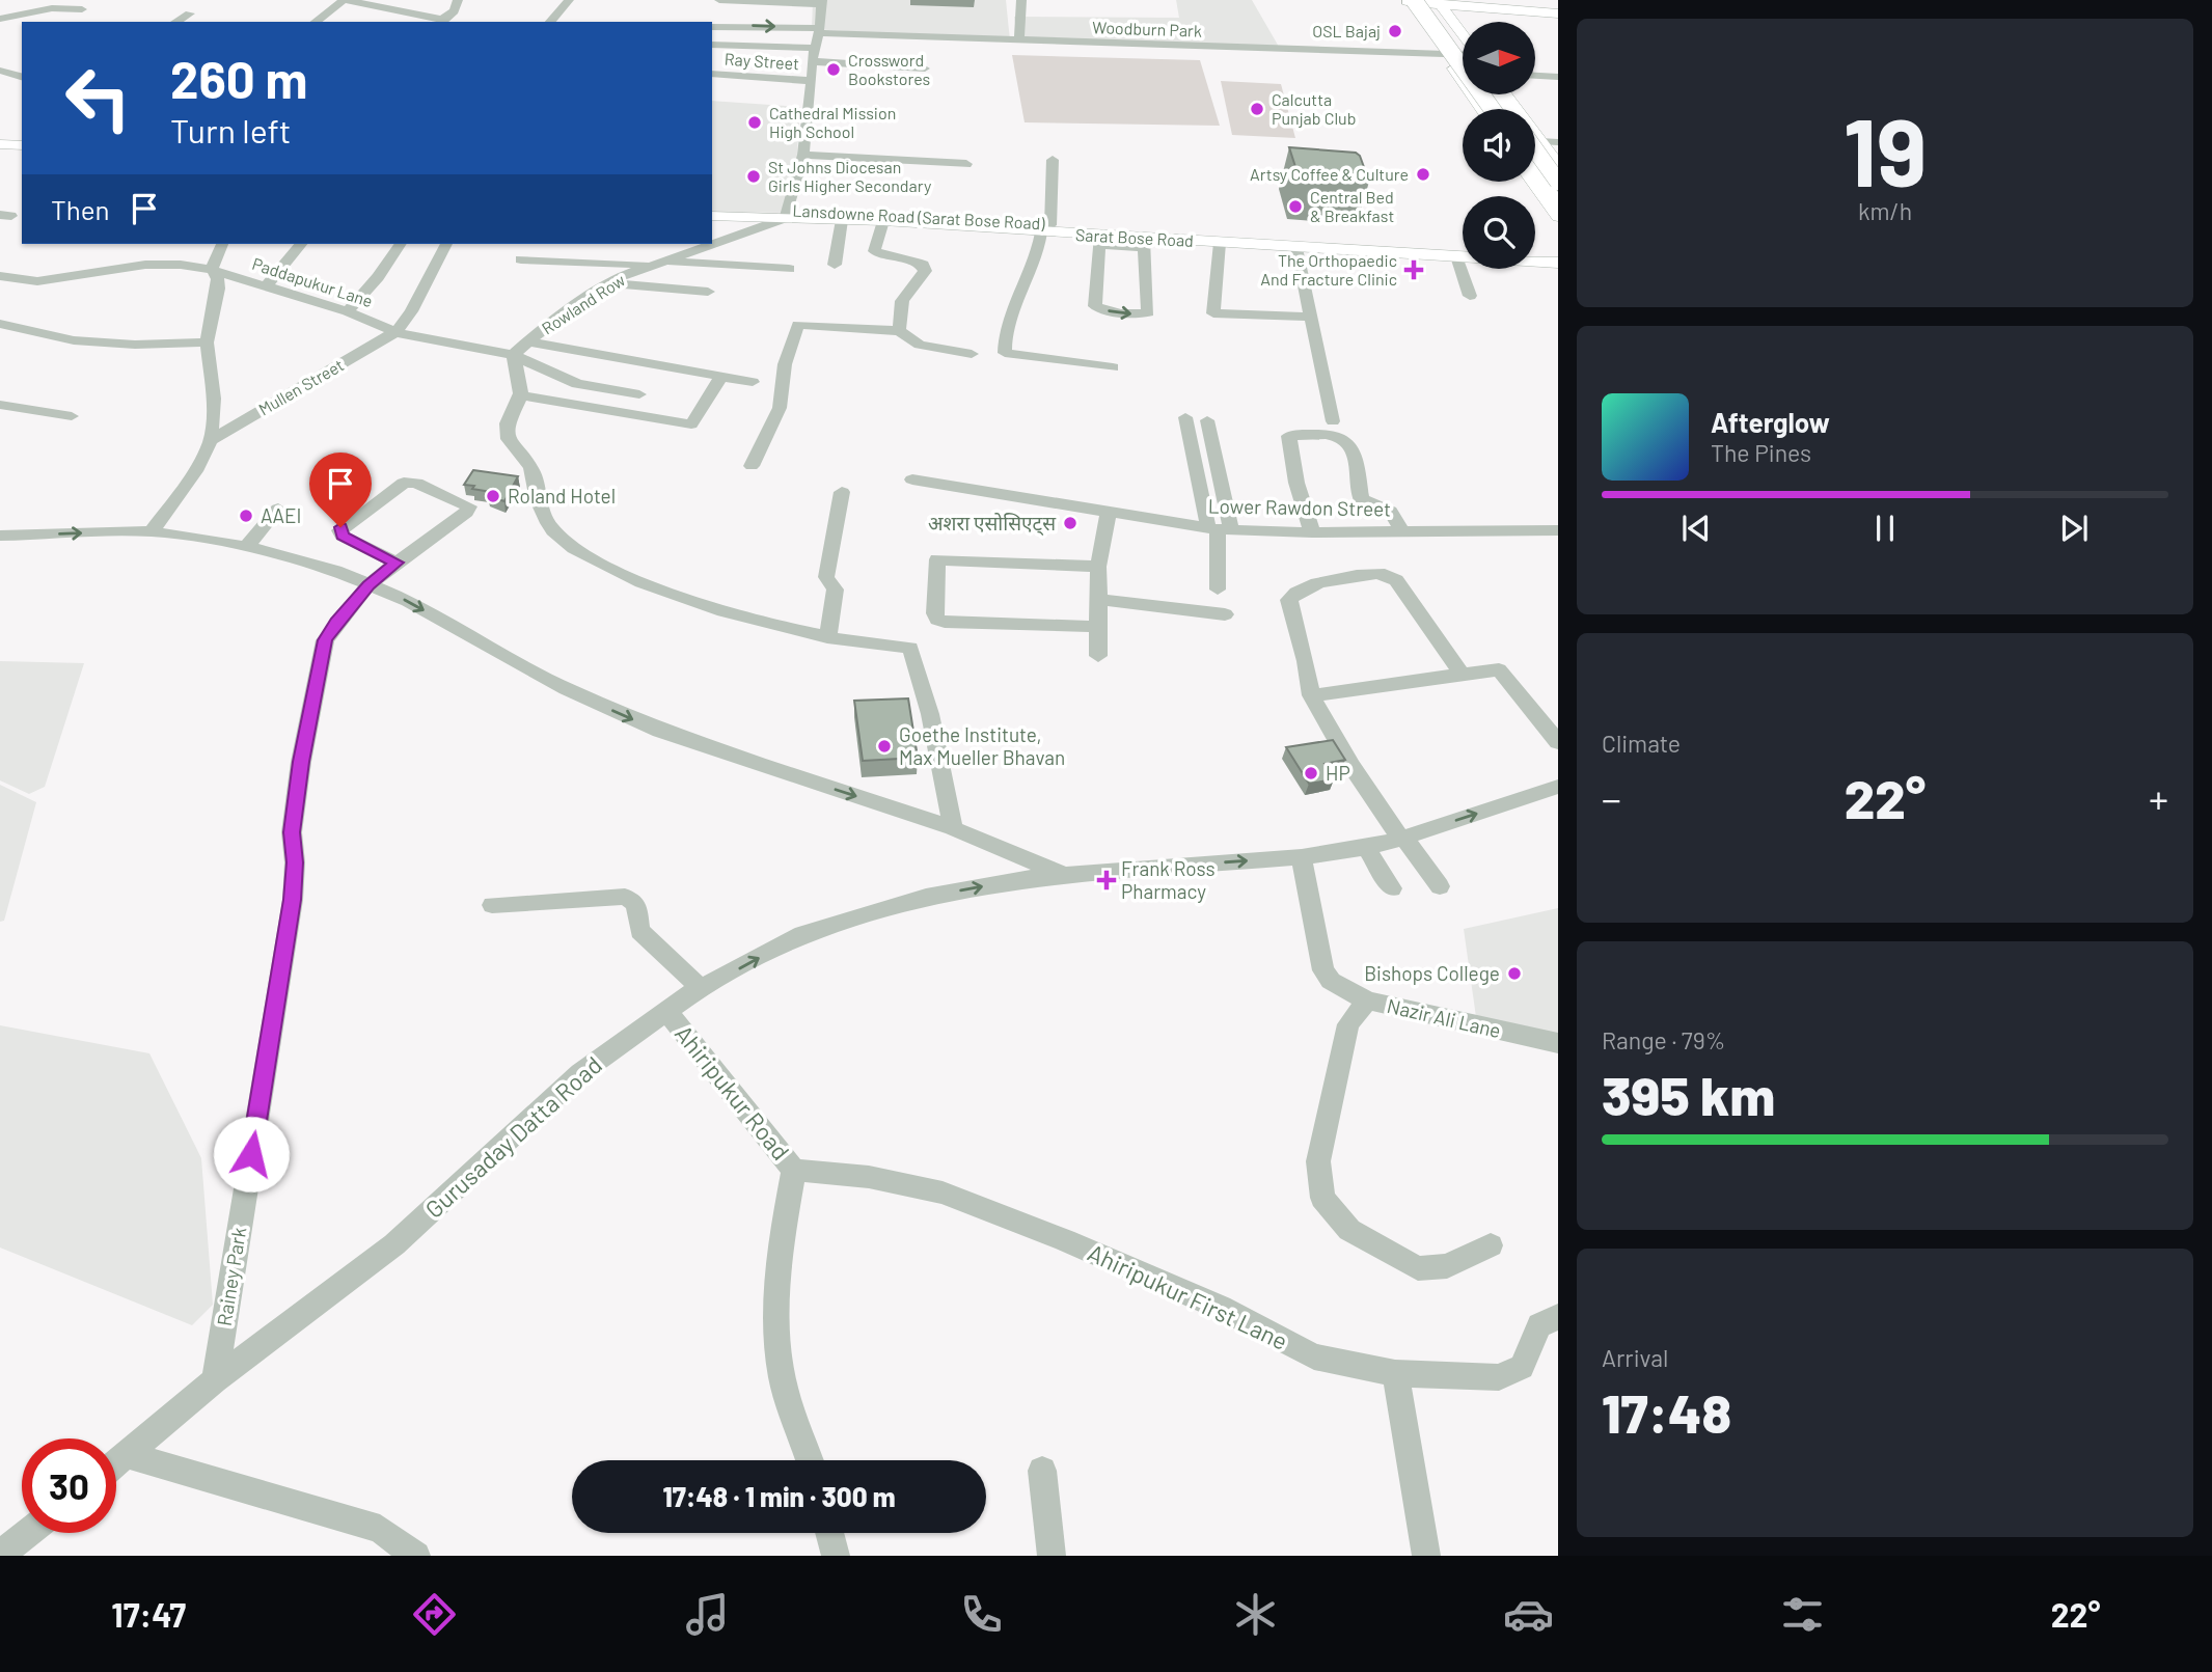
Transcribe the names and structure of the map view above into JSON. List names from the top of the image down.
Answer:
{
  "streets": {
    "main road": ["Lansdowne Road (Sarat Bose Road)", "Sarat Bose Road"],
    "street": [
      "Woodburn Park",
      "Ray Street",
      "Paddapukur Lane",
      "Rowland Row",
      "Mullen Street",
      "Lower Rawdon Street",
      "Nazir Ali Lane",
      "Ahiripukur Road",
      "Gurusaday Datta Road",
      "Rainey Park",
      "Ahiripukur First Lane"
    ]
  },
  "crossings": [
    ["Lansdowne Road (Sarat Bose Road)", "Sarat Bose Road"],
    ["Lansdowne Road (Sarat Bose Road)", "Rowland Row"],
    ["Sarat Bose Road", "Rowland Row"],
    ["Paddapukur Lane", "Rowland Row"],
    ["Paddapukur Lane", "Mullen Street"],
    ["Nazir Ali Lane", "Gurusaday Datta Road"],
    ["Ahiripukur Road", "Gurusaday Datta Road"],
    ["Ahiripukur Road", "Ahiripukur First Lane"],
    ["Gurusaday Datta Road", "Rainey Park"]
  ],
  "one_way": ["Gurusaday Datta Road"],
  "places": {
    "other": [
      "OSL Bajaj",
      "Crossword Bookstores",
      "Calcutta Punjab Club",
      "Cathedral Mission High School",
      "Artsy Coffee & Culture",
      "St Johns Diocesan Girls Higher Secondary",
      "Central Bed & Breakfast",
      "Roland Hotel",
      "AAEI",
      "अशरा एसोसिएट्स",
      "Goethe Institute, Max Mueller Bhavan",
      "HP",
      "Bishops College"
    ],
    "health": ["The Orthopaedic And Fracture Clinic", "Frank Ross Pharmacy"]
  },
  "north": "right",
  "page": {
    "tile": [
      ["19", "km/h"],
      "Climate",
      ["Range · 79%", "395 km"],
      ["Arrival", "17:48"]
    ],
    "turn": ["260 m", "Turn left"],
    "then": "Then",
    "song": ["Afterglow", "The Pines"],
    "heat": ["−", "22°", "+"],
    "limit": "30",
    "trip": "17:48 · 1 min · 300 m",
    "tabs": ["17:47", "22°"]
  }
}
